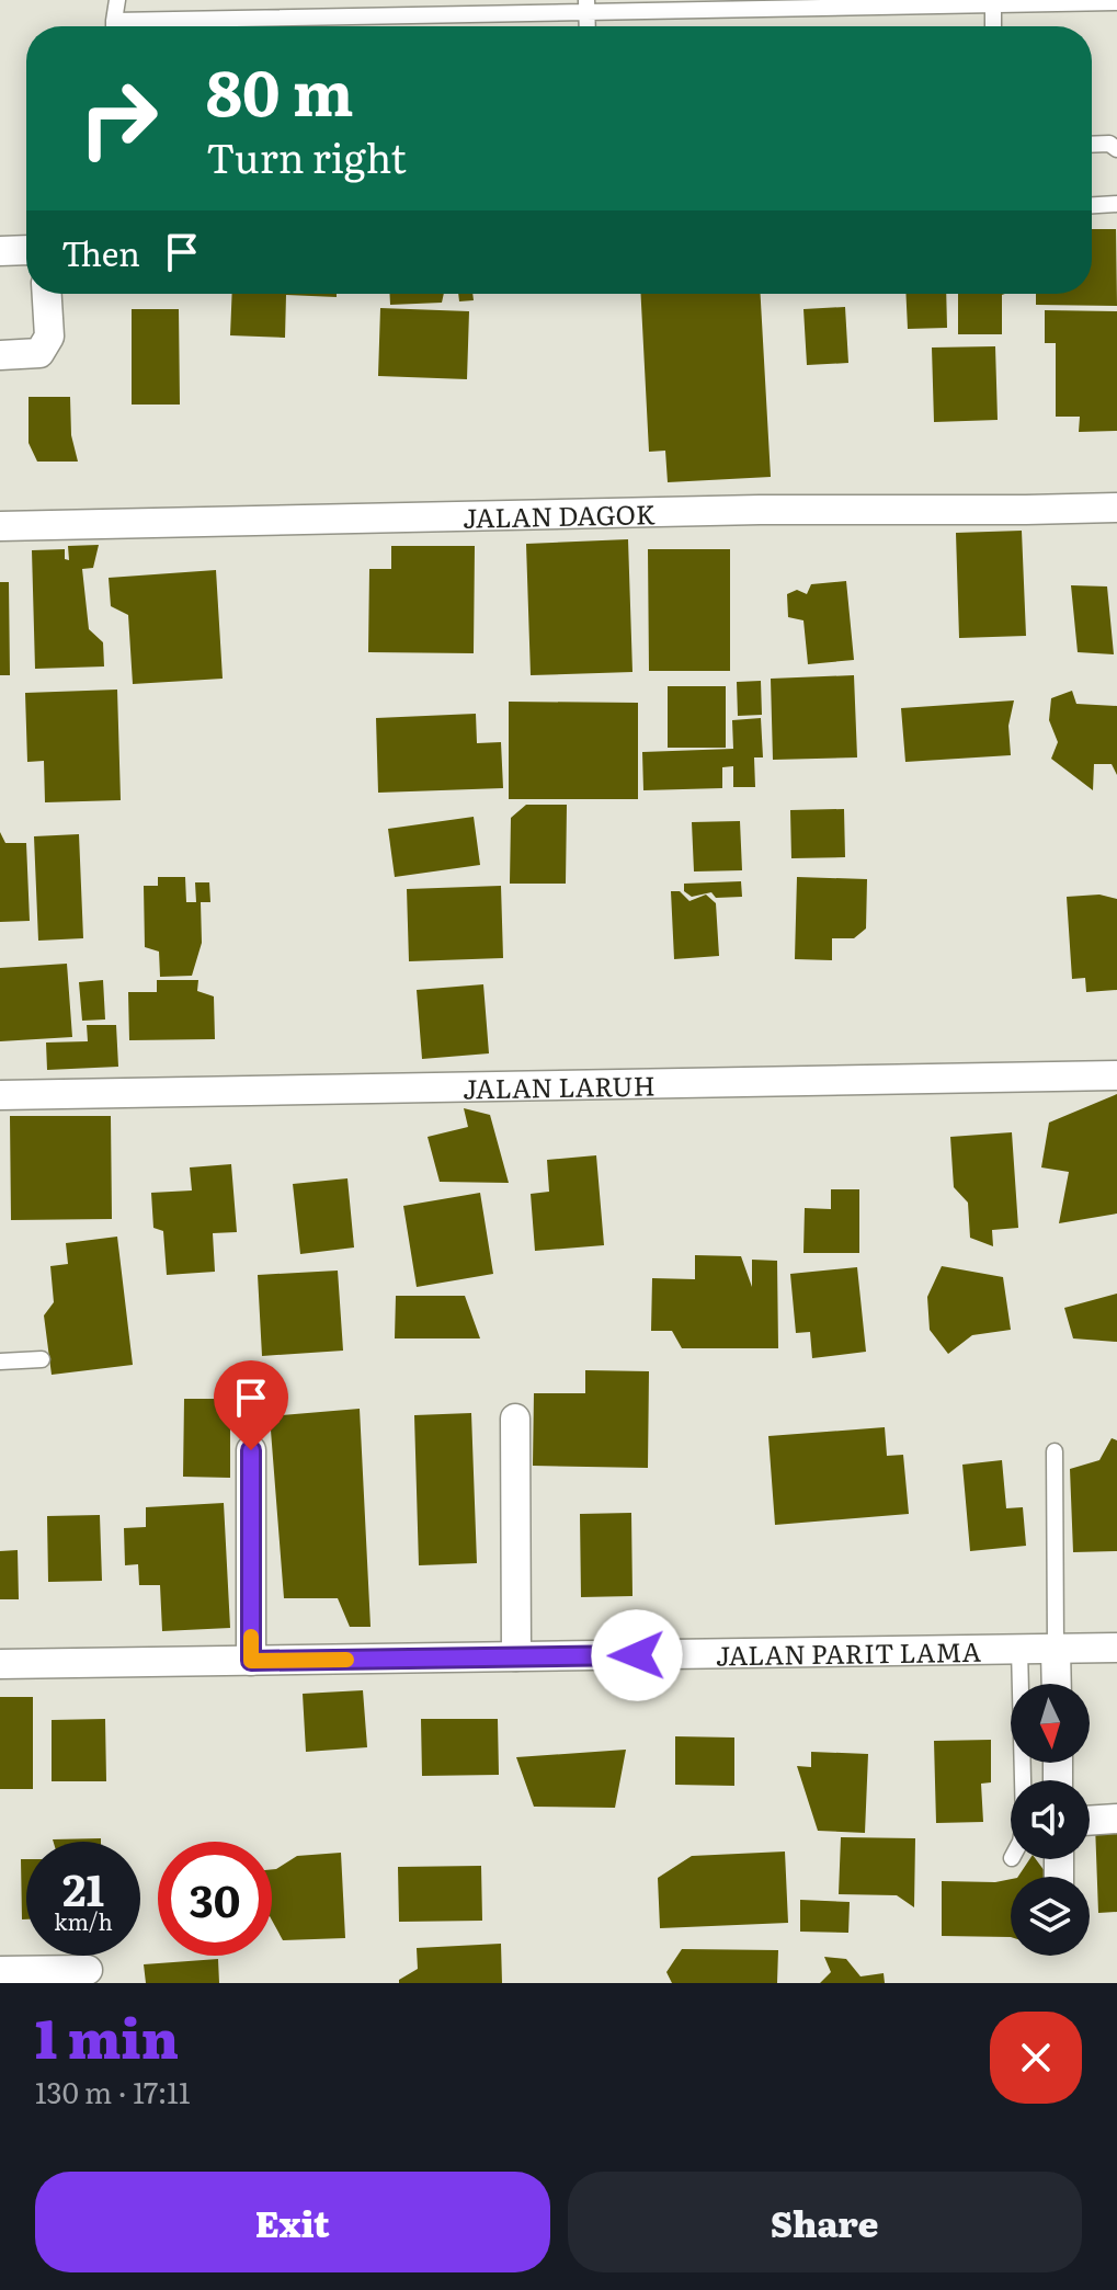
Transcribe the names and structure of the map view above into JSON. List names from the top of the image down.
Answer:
{
  "streets": {
    "street": ["JALAN DAGOK", "JALAN LARUH", "JALAN PARIT LAMA"]
  },
  "north": "bottom",
  "page": {
    "turn": ["80 m", "Turn right"],
    "then": "Then",
    "speed": "21 km/h",
    "limit": "30",
    "heading": ["1 min", "130 m · 17:11"],
    "buttons": ["Exit", "Share"]
  }
}
